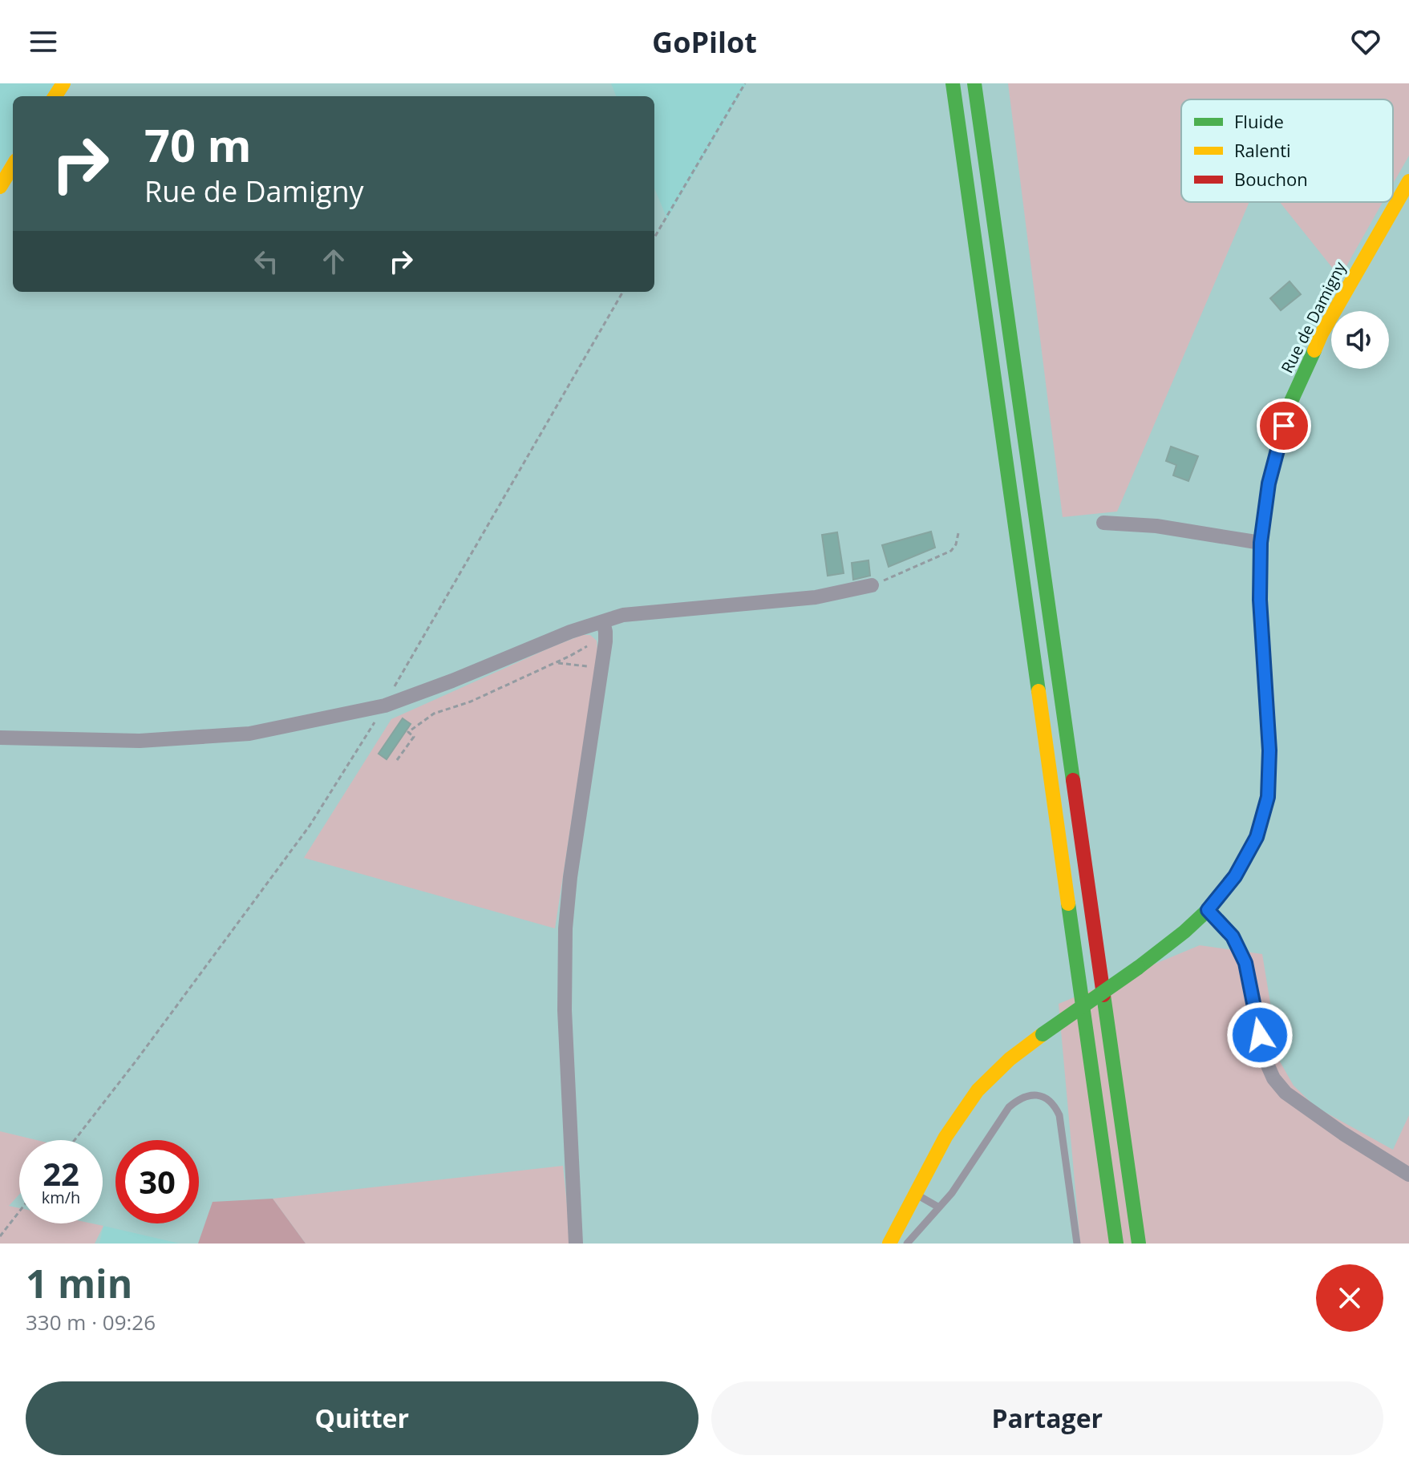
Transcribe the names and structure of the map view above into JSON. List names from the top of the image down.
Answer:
{
  "streets": {
    "main road": ["Rue de Damigny"]
  },
  "legend": ["Fluide", "Ralenti", "Bouchon"],
  "page": {
    "header": "GoPilot",
    "turn": ["70 m", "Rue de Damigny"],
    "speed": "22 km/h",
    "limit": "30",
    "heading": ["1 min", "330 m · 09:26"],
    "buttons": ["Quitter", "Partager"]
  }
}
